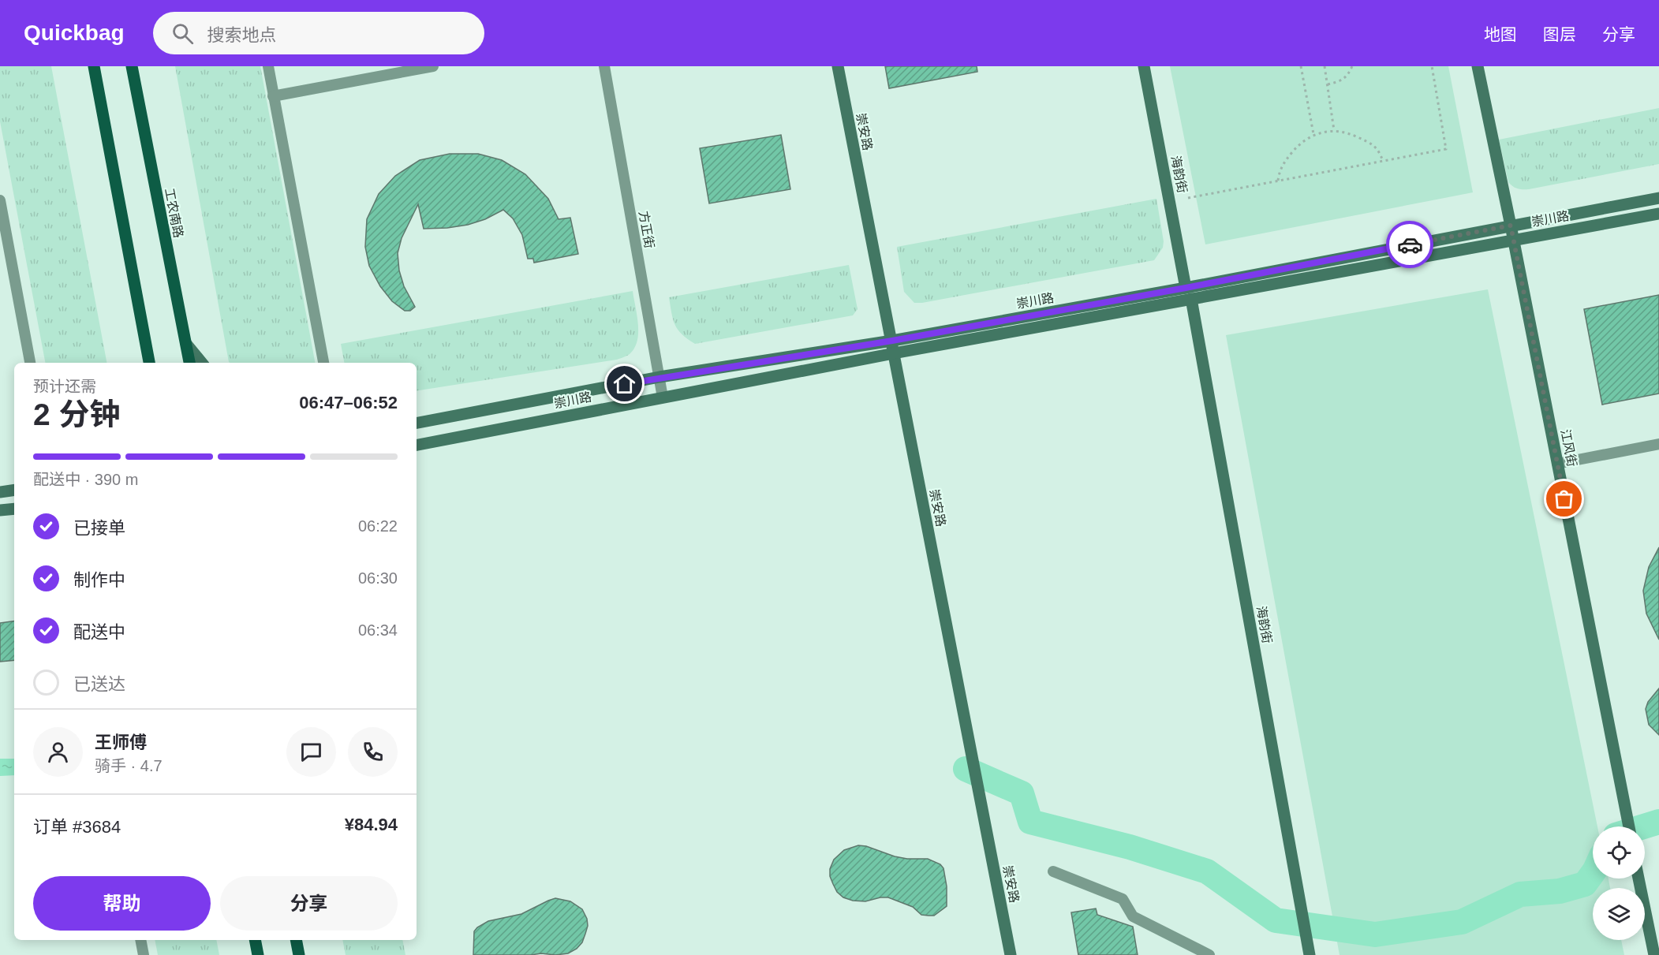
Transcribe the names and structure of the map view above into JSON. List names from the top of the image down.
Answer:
{
  "streets": {
    "main road": ["工农南路"],
    "street": [
      "崇安路",
      "海韵街",
      "崇川路",
      "方正街",
      "江风街"
    ]
  },
  "crossings": [
    ["崇安路", "崇川路"],
    ["海韵街", "崇川路"],
    ["崇川路", "方正街"],
    ["崇川路", "江风街"]
  ],
  "page": {
    "header": "Quickbag",
    "search": "搜索地点",
    "nav": ["地图", "图层", "分享"],
    "heading": ["2 分钟", "预计还需", "06:47–06:52"],
    "panel": [
      "王师傅",
      "骑手 · 4.7",
      "订单 #3684",
      "¥84.94"
    ],
    "bar": "配送中 · 390 m",
    "list": [
      ["已接单", "06:22"],
      ["制作中", "06:30"],
      ["配送中", "06:34"],
      "已送达"
    ],
    "buttons": ["帮助", "分享"]
  }
}
